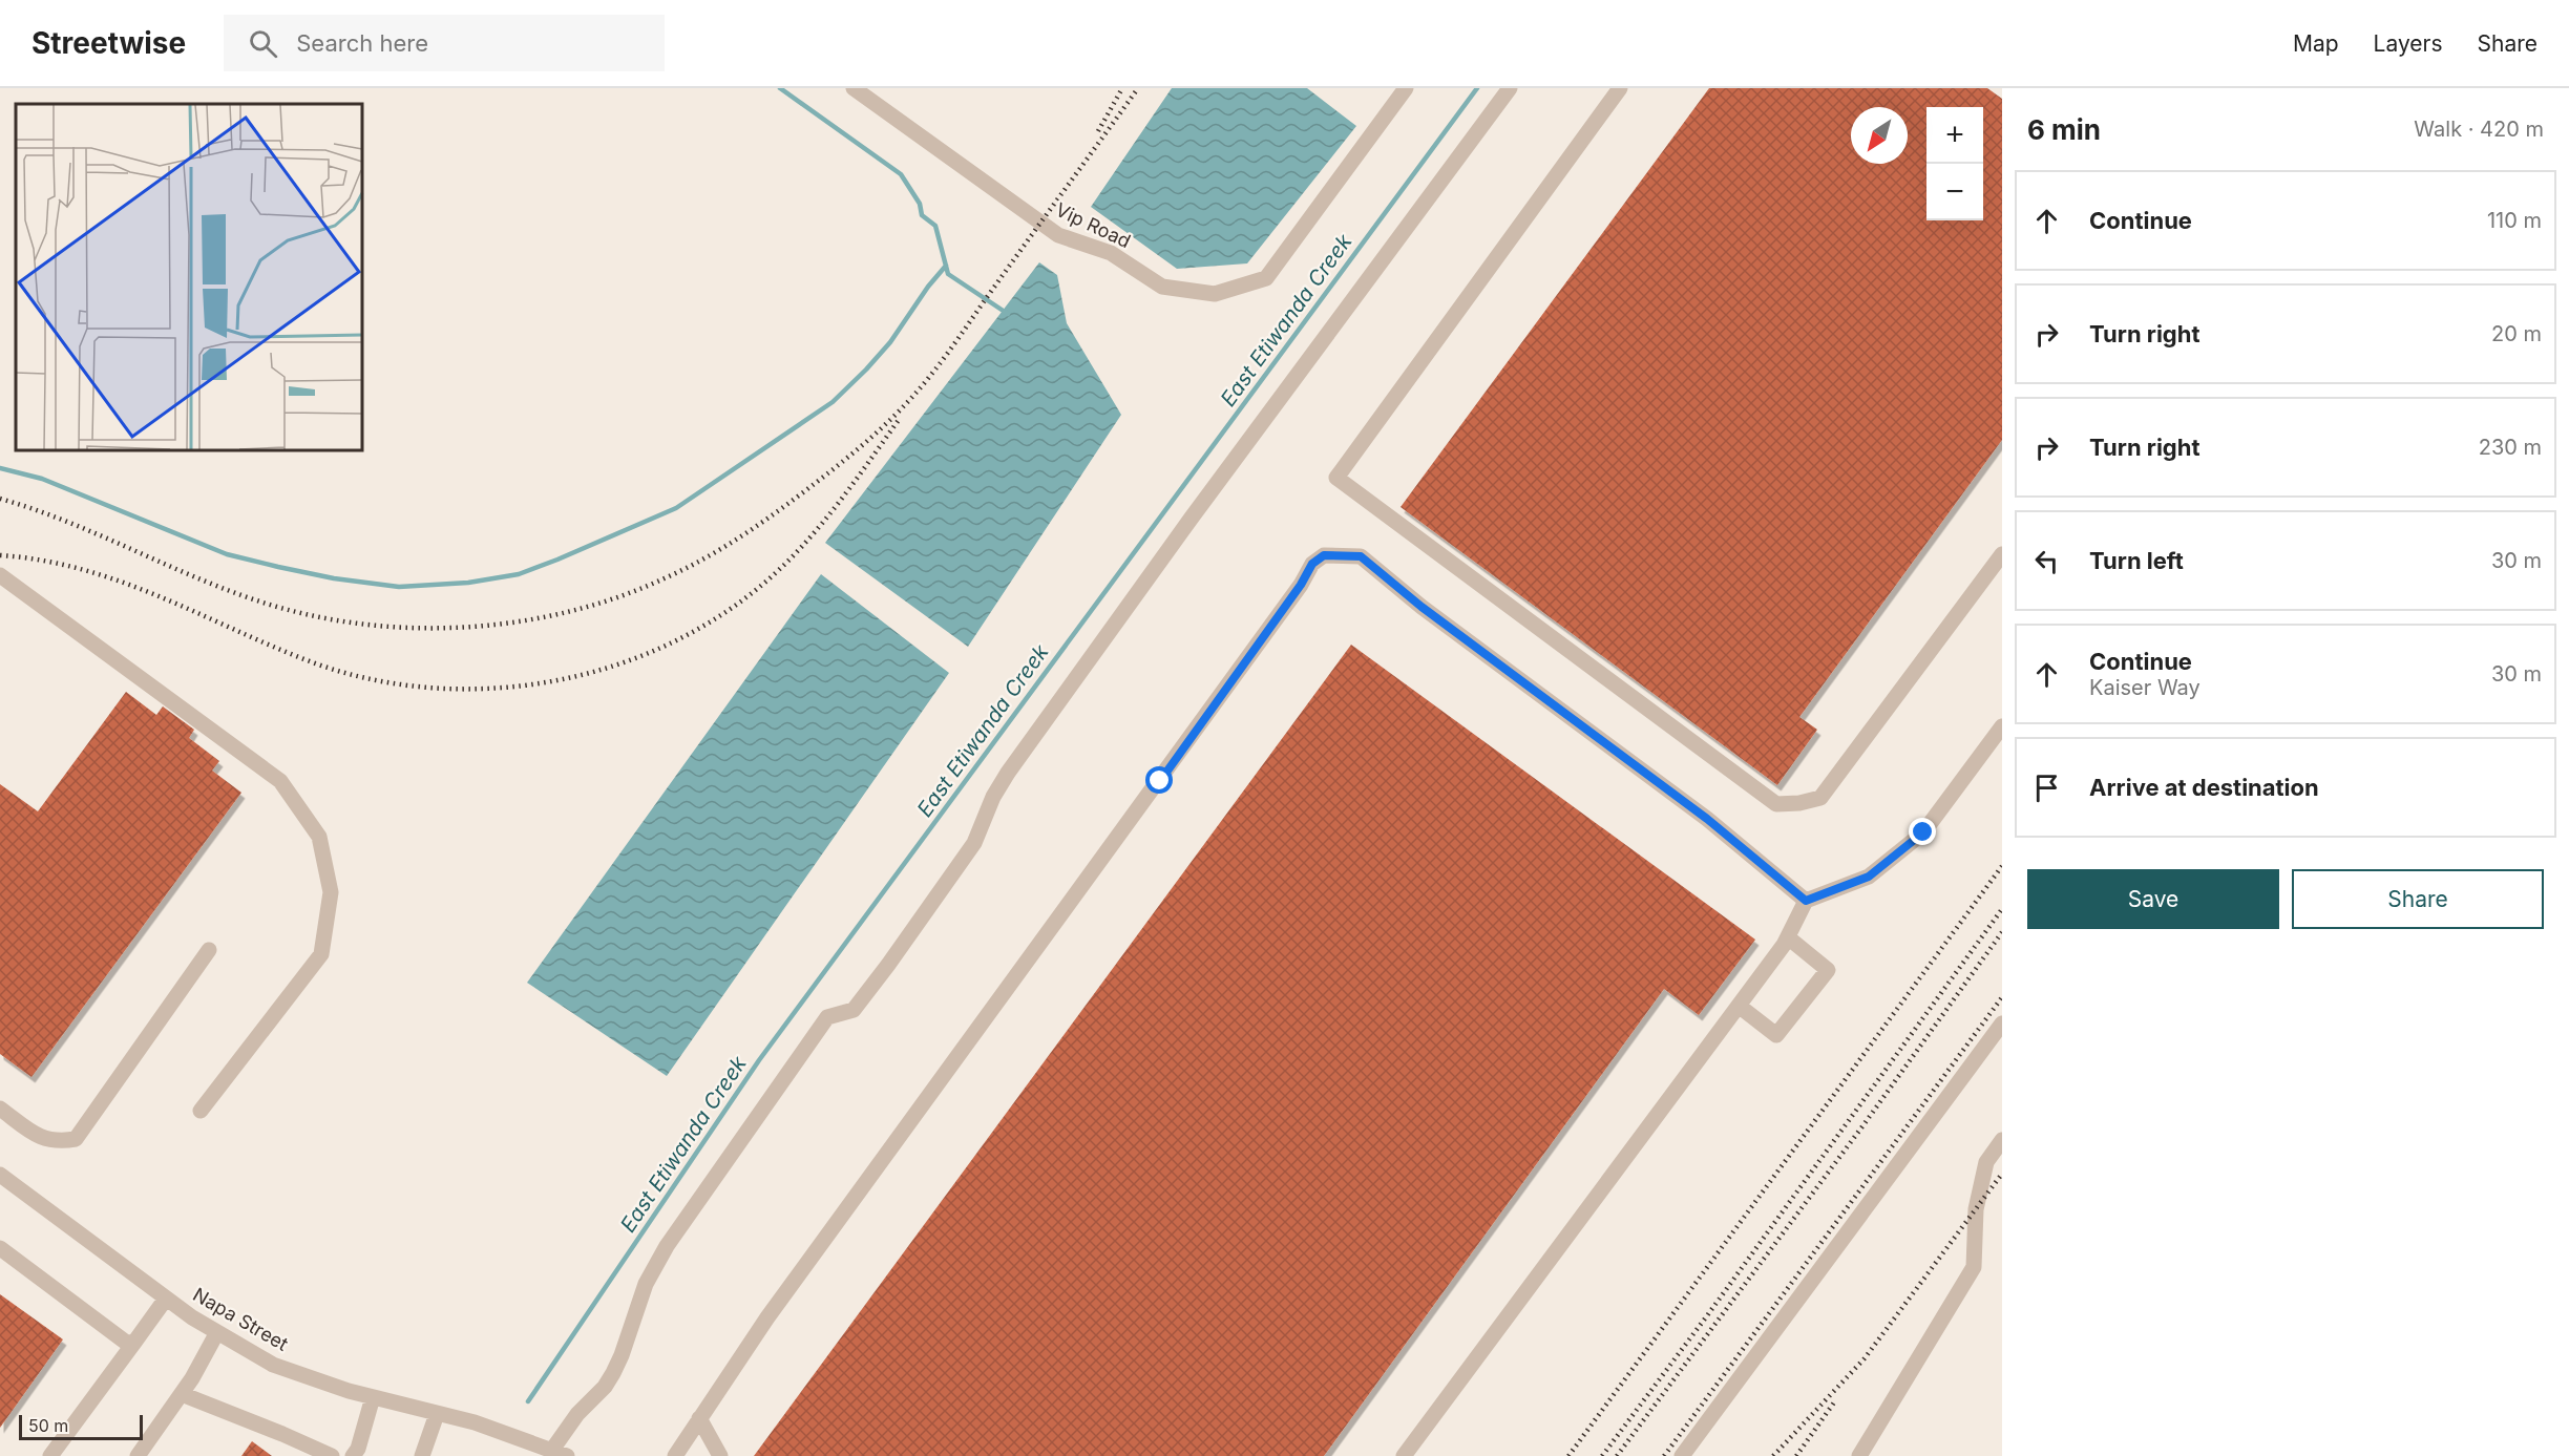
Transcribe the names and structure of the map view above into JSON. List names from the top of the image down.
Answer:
{
  "streets": {
    "street": ["Vip Road", "Napa Street"]
  },
  "water": ["East Etiwanda Creek"],
  "scale_bar": "50 m",
  "north": "bottom left",
  "page": {
    "header": "Streetwise",
    "search": "Search here",
    "nav": ["Map", "Layers", "Share"],
    "heading": ["6 min", "Walk · 420 m"],
    "map_buttons": ["+", "−"],
    "list": [
      ["Continue", "110 m"],
      ["Turn right", "20 m"],
      ["Turn right", "230 m"],
      ["Turn left", "30 m"],
      ["Continue", "Kaiser Way", "30 m"],
      "Arrive at destination"
    ],
    "buttons": ["Save", "Share"],
    "scale": "50 m"
  }
}
